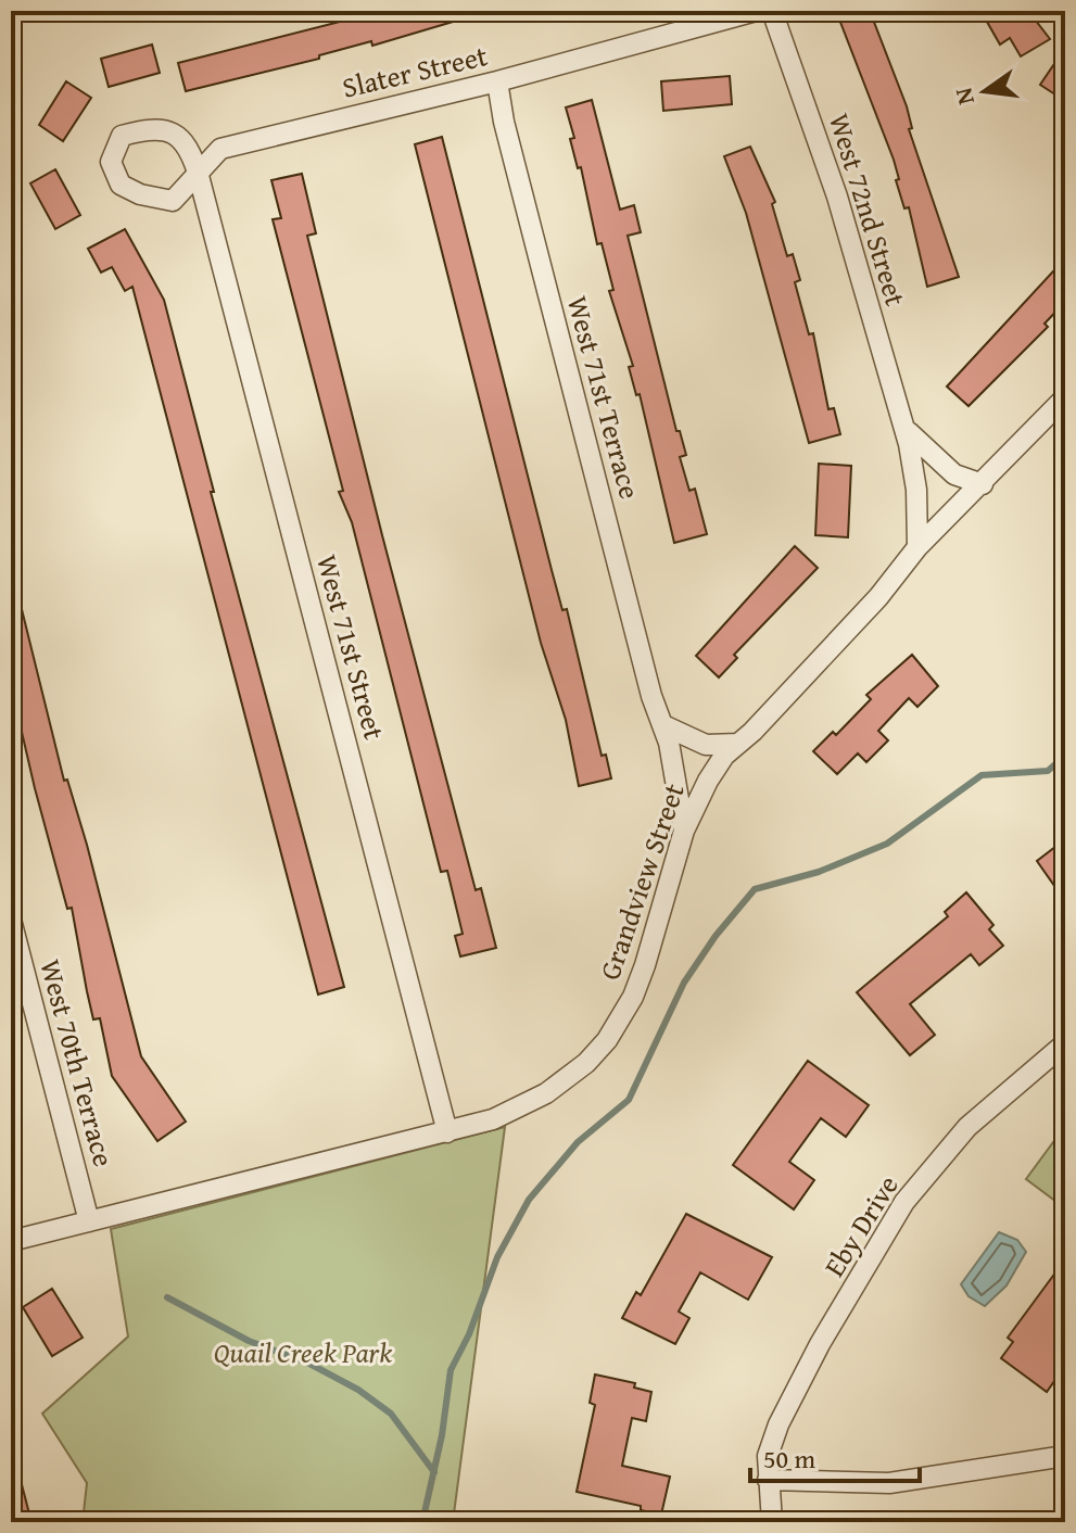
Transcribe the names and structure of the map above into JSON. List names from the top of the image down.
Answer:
{
  "streets": {
    "street": [
      "Slater Street",
      "West 72nd Street",
      "West 71st Terrace",
      "West 71st Street",
      "Grandview Street",
      "West 70th Terrace",
      "Eby Drive"
    ]
  },
  "crossings": [
    ["Slater Street", "West 71st Terrace"],
    ["Slater Street", "West 71st Street"],
    ["West 72nd Street", "Grandview Street"],
    ["West 71st Terrace", "Grandview Street"],
    ["West 71st Street", "Grandview Street"],
    ["Grandview Street", "West 70th Terrace"]
  ],
  "parks": ["Quail Creek Park"],
  "scale_bar": "50 m",
  "north": "left"
}
